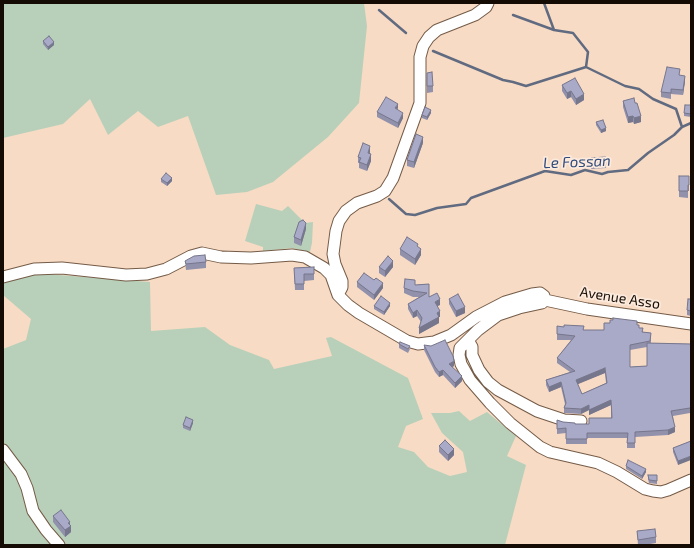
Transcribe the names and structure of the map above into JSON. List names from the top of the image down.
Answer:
{
  "streets": {
    "street": ["Avenue Asso"]
  },
  "water": ["Le Fossan"]
}
